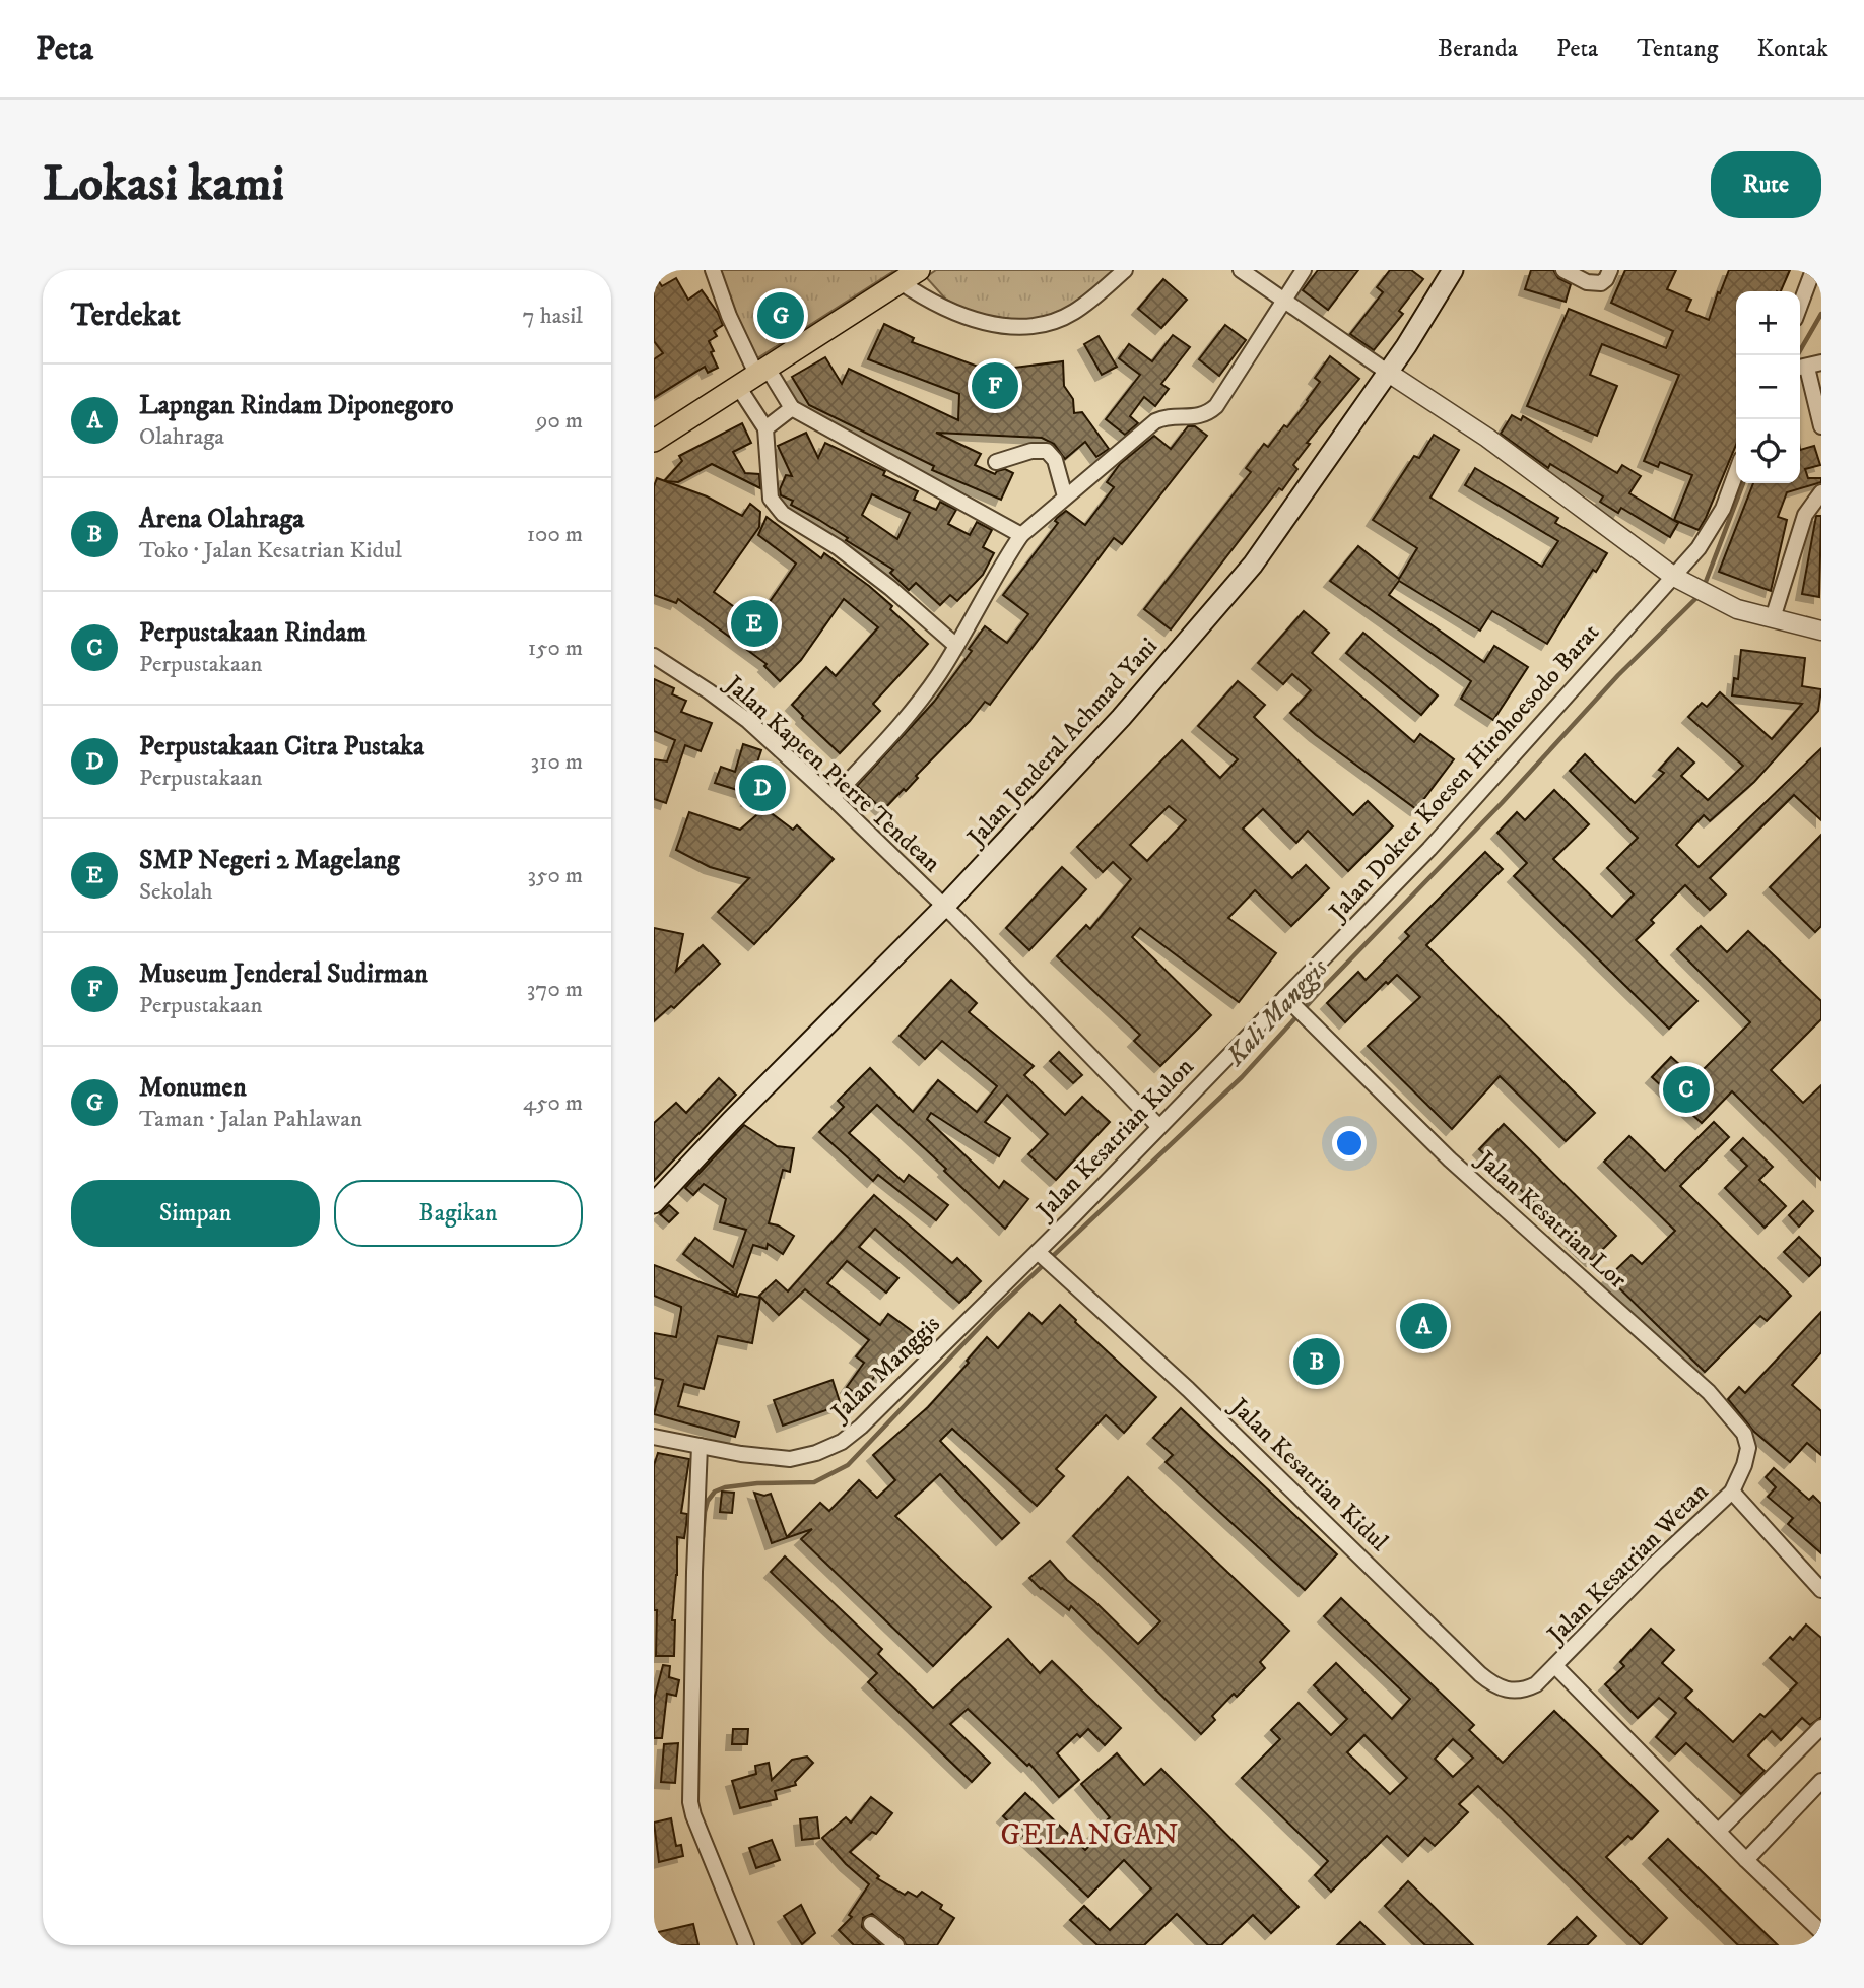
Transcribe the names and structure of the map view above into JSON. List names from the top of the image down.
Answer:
{
  "streets": {
    "main road": ["Jalan Jenderal Achmad Yani"],
    "street": [
      "Jalan Dokter Koesen Hirohoesodo Barat",
      "Jalan Kapten Pierre Tendean",
      "Jalan Kesatrian Kulon",
      "Jalan Kesatrian Lor",
      "Jalan Manggis",
      "Jalan Kesatrian Kidul",
      "Jalan Kesatrian Wetan"
    ]
  },
  "crossings": [
    ["Jalan Jenderal Achmad Yani", "Jalan Kapten Pierre Tendean"],
    ["Jalan Dokter Koesen Hirohoesodo Barat", "Jalan Kesatrian Kulon"],
    ["Jalan Dokter Koesen Hirohoesodo Barat", "Jalan Kesatrian Lor"],
    ["Jalan Kapten Pierre Tendean", "Jalan Kesatrian Kulon"],
    ["Jalan Kesatrian Kulon", "Jalan Kesatrian Lor"],
    ["Jalan Kesatrian Kulon", "Jalan Manggis"],
    ["Jalan Kesatrian Kulon", "Jalan Kesatrian Kidul"],
    ["Jalan Kesatrian Lor", "Jalan Kesatrian Wetan"],
    ["Jalan Manggis", "Jalan Kesatrian Kidul"],
    ["Jalan Kesatrian Kidul", "Jalan Kesatrian Wetan"]
  ],
  "districts": ["GELANGAN"],
  "water": ["Kali Manggis"],
  "page": {
    "header": "Peta",
    "nav": [
      "Beranda",
      "Peta",
      "Tentang",
      "Kontak"
    ],
    "buttons": [
      "Rute",
      ["Simpan", "Bagikan"]
    ],
    "title": "Lokasi kami",
    "heading": ["Terdekat", "7 hasil"],
    "pins": [
      "G",
      "F",
      "E",
      "D",
      "C",
      "A",
      "B"
    ],
    "map_buttons": ["+", "−"],
    "list": [
      {
        "mark": "A",
        "name": "Lapngan Rindam Diponegoro",
        "note": "Olahraga",
        "value": "90 m"
      },
      {
        "mark": "B",
        "name": "Arena Olahraga",
        "note": "Toko · Jalan Kesatrian Kidul",
        "value": "100 m"
      },
      {
        "mark": "C",
        "name": "Perpustakaan Rindam",
        "note": "Perpustakaan",
        "value": "150 m"
      },
      {
        "mark": "D",
        "name": "Perpustakaan Citra Pustaka",
        "note": "Perpustakaan",
        "value": "310 m"
      },
      {
        "mark": "E",
        "name": "SMP Negeri 2 Magelang",
        "note": "Sekolah",
        "value": "350 m"
      },
      {
        "mark": "F",
        "name": "Museum Jenderal Sudirman",
        "note": "Perpustakaan",
        "value": "370 m"
      },
      {
        "mark": "G",
        "name": "Monumen",
        "note": "Taman · Jalan Pahlawan",
        "value": "450 m"
      }
    ]
  }
}
